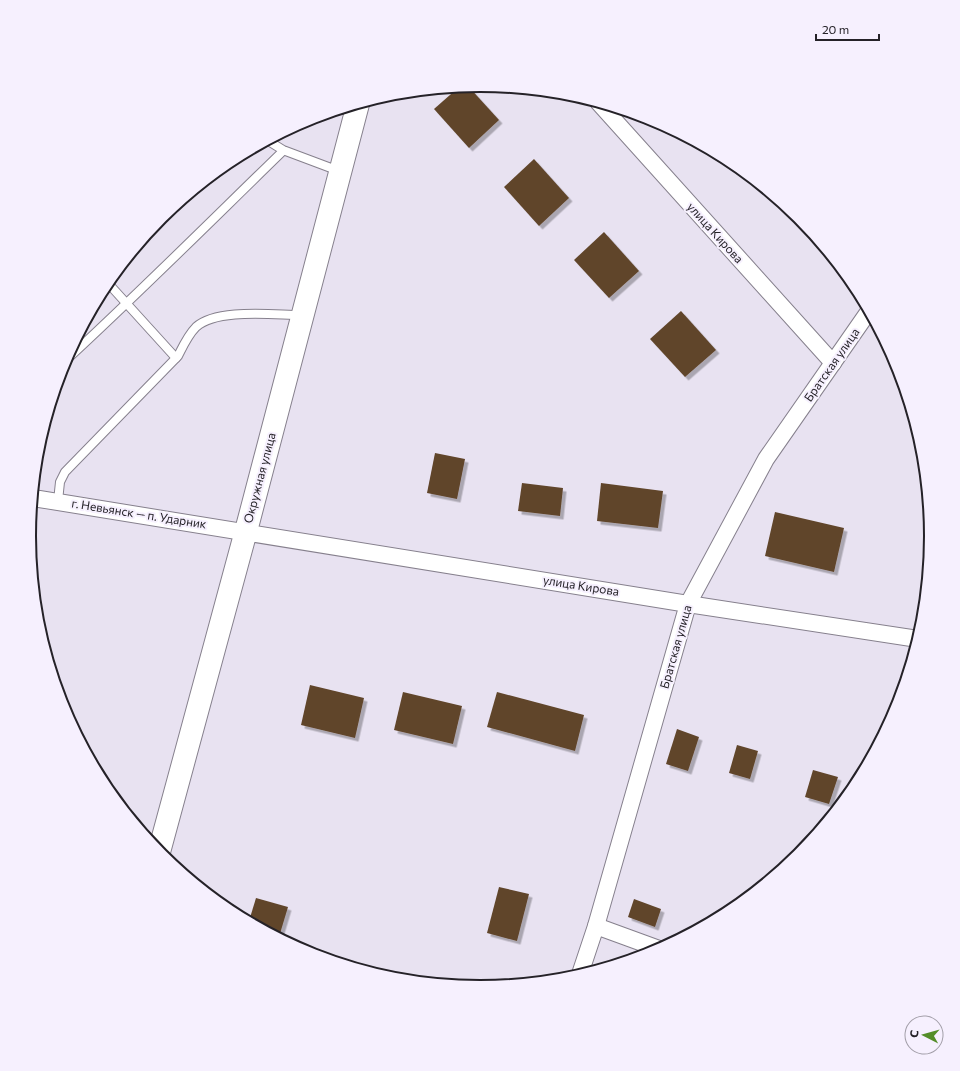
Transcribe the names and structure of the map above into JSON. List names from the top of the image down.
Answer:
{
  "streets": {
    "street": [
      "улица Кирова",
      "Братская улица",
      "Окружная улица",
      "г. Невьянск — п. Ударник"
    ]
  },
  "crossings": [
    ["улица Кирова", "Братская улица"],
    ["улица Кирова", "Окружная улица"],
    ["улица Кирова", "г. Невьянск — п. Ударник"],
    ["Окружная улица", "г. Невьянск — п. Ударник"]
  ],
  "scale_bar": "20 m",
  "north": "left"
}
